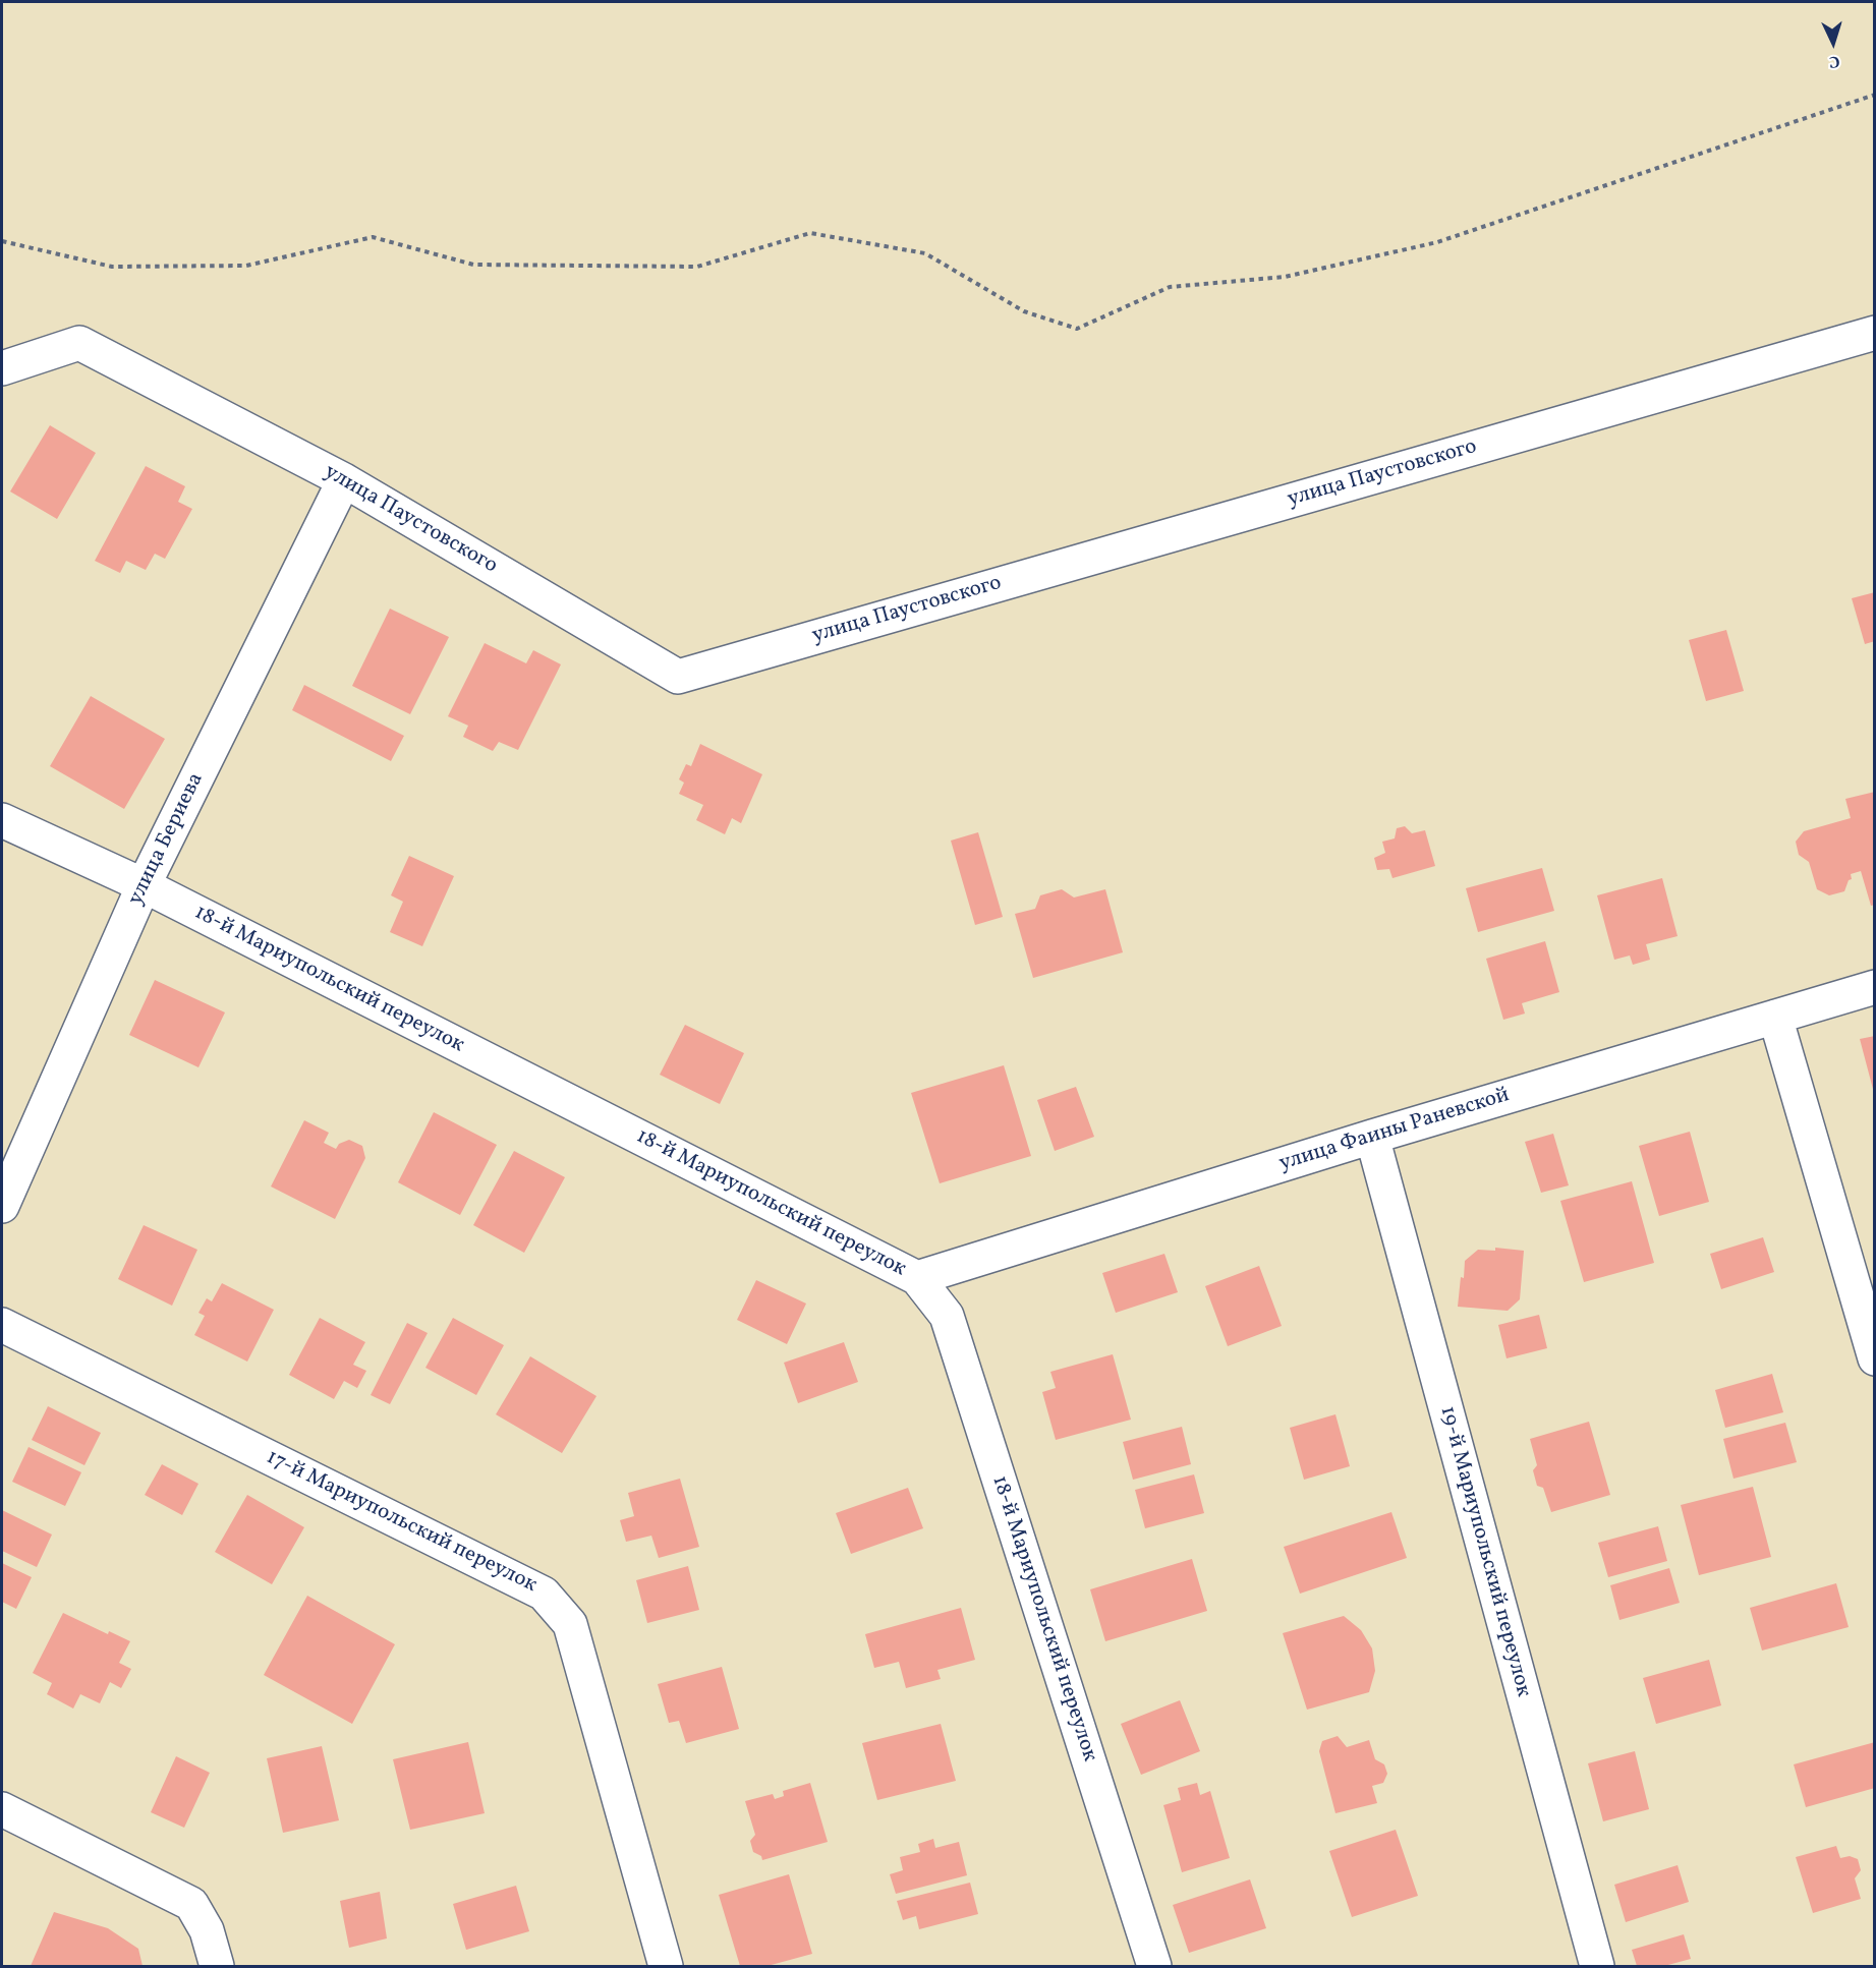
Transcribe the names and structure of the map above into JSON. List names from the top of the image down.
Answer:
{
  "streets": {
    "street": [
      "улица Паустовского",
      "улица Бериева",
      "18-й Мариупольский переулок",
      "улица Фаины Раневской",
      "17-й Мариупольский переулок",
      "19-й Мариупольский переулок"
    ]
  },
  "crossings": [
    ["улица Паустовского", "улица Бериева"],
    ["улица Бериева", "18-й Мариупольский переулок"],
    ["18-й Мариупольский переулок", "улица Фаины Раневской"],
    ["улица Фаины Раневской", "19-й Мариупольский переулок"]
  ],
  "north": "bottom"
}
